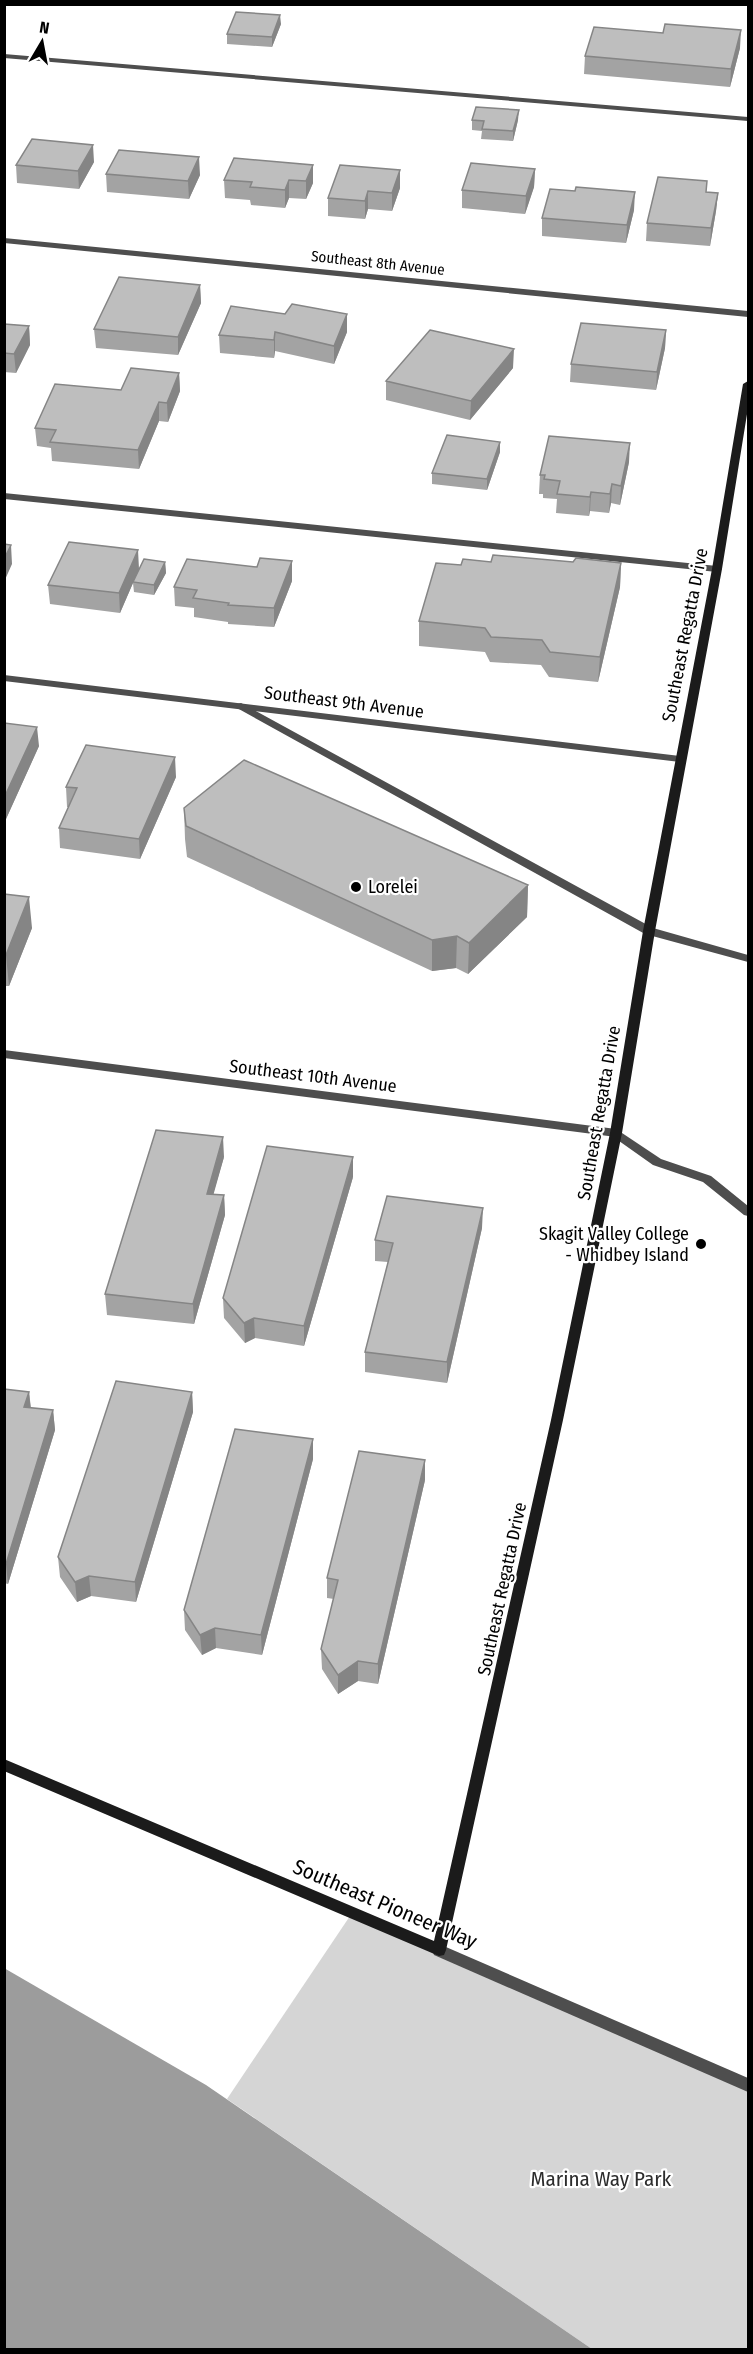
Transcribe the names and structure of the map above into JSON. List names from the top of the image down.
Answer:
{
  "streets": {
    "main road": ["Southeast Regatta Drive", "Southeast Pioneer Way"],
    "street": ["Southeast 8th Avenue", "Southeast 9th Avenue", "Southeast 10th Avenue"]
  },
  "crossings": [
    ["Southeast Regatta Drive", "Southeast 9th Avenue"],
    ["Southeast Regatta Drive", "Southeast 10th Avenue"],
    ["Southeast Regatta Drive", "Southeast Pioneer Way"]
  ],
  "parks": ["Marina Way Park"],
  "places": ["Lorelei", "Skagit Valley College - Whidbey Island"],
  "north": "top"
}
